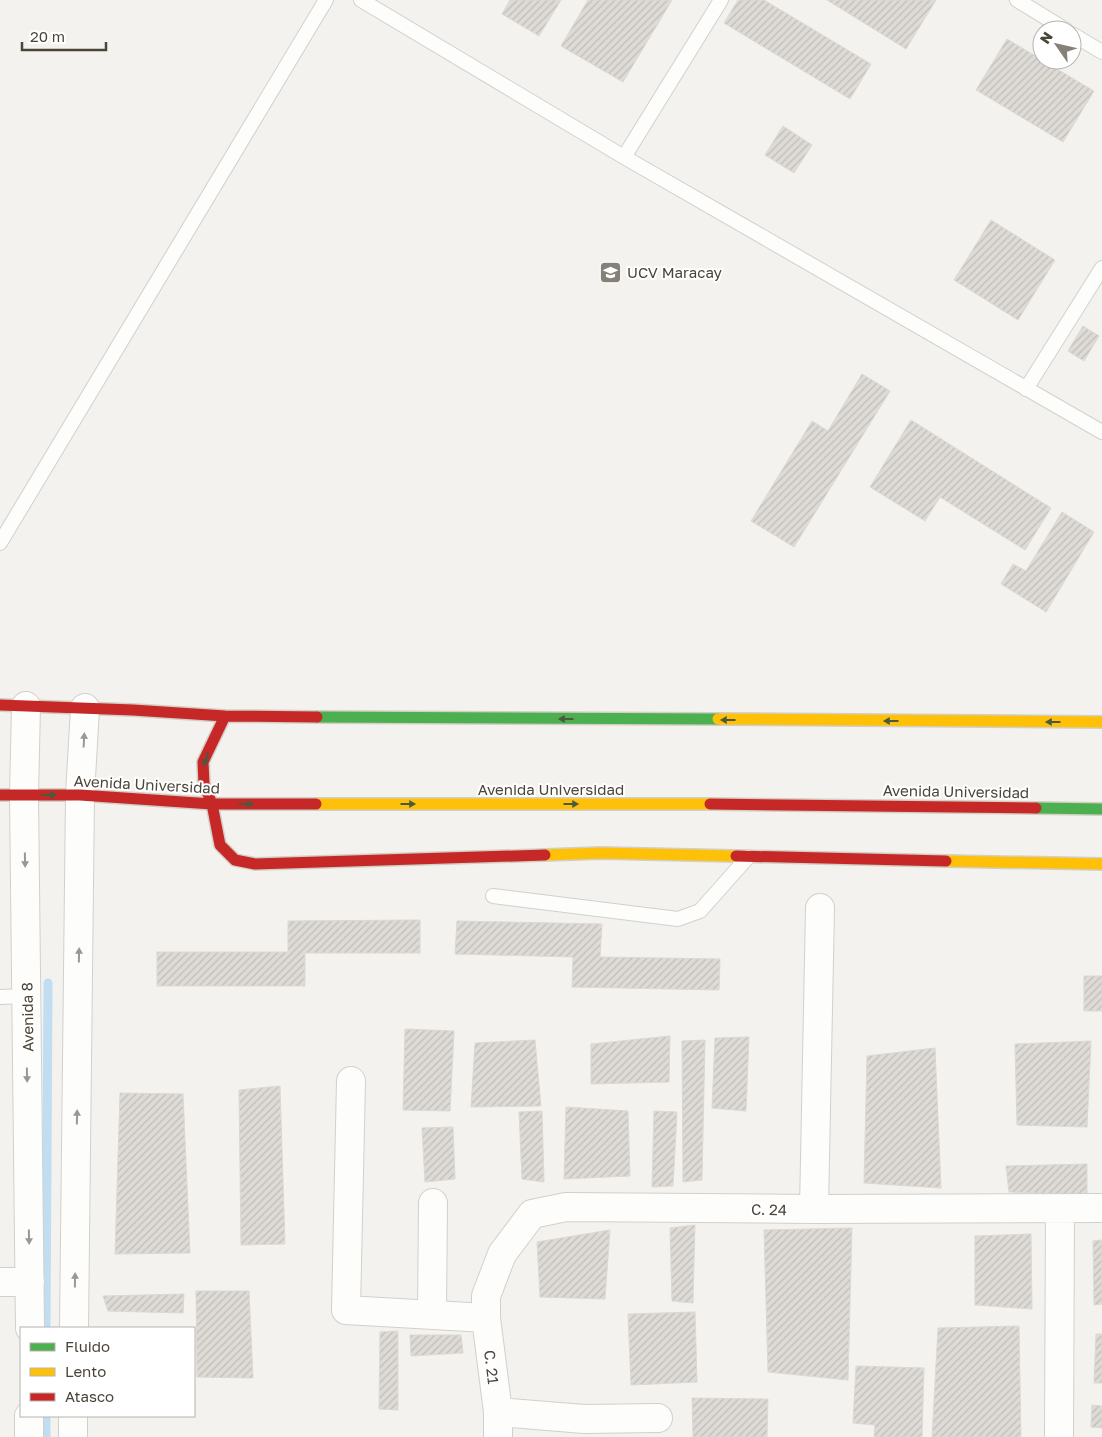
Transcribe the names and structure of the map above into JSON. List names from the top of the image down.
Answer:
{
  "streets": {
    "main road": ["Avenida Universidad"],
    "street": ["Avenida 8", "C. 24", "C. 21"]
  },
  "crossings": [
    ["Avenida Universidad", "Avenida 8"],
    ["C. 24", "C. 21"]
  ],
  "places": {
    "school or university": ["UCV Maracay"]
  },
  "legend": ["Fluido", "Lento", "Atasco"],
  "scale_bar": "20 m",
  "north": "top left"
}
